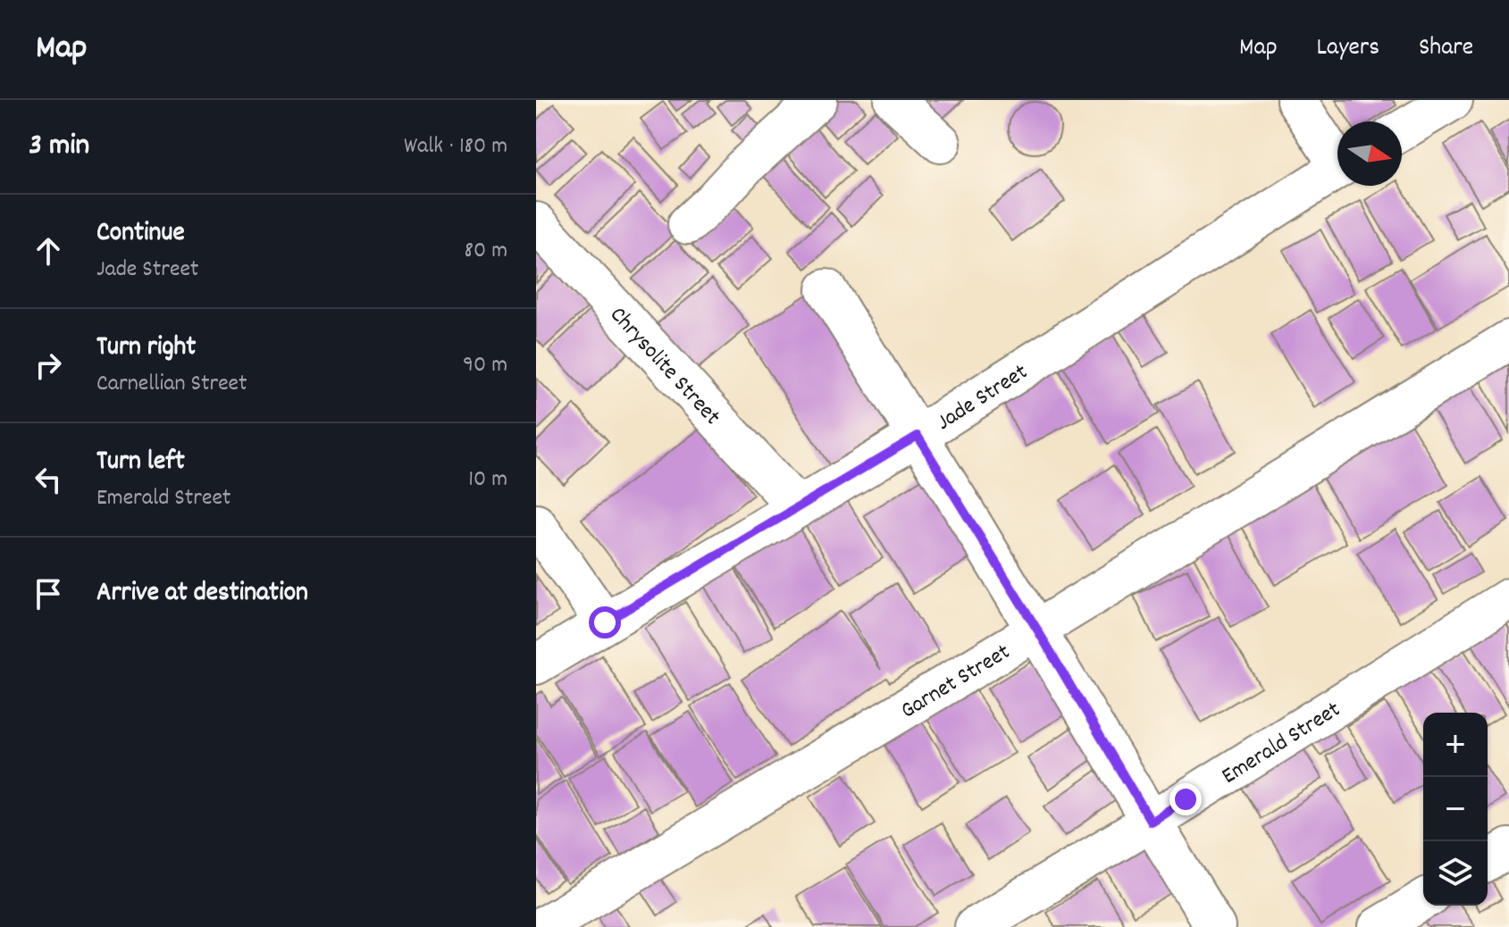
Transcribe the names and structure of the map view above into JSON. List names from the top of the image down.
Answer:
{
  "streets": {
    "street": [
      "Chrysolite Street",
      "Jade Street",
      "Garnet Street",
      "Emerald Street"
    ]
  },
  "crossings": [
    ["Chrysolite Street", "Jade Street"]
  ],
  "north": "right",
  "page": {
    "header": "Map",
    "nav": ["Map", "Layers", "Share"],
    "heading": ["3 min", "Walk · 180 m"],
    "list": [
      ["Continue", "Jade Street", "80 m"],
      ["Turn right", "Carnellian Street", "90 m"],
      ["Turn left", "Emerald Street", "10 m"],
      "Arrive at destination"
    ],
    "map_buttons": ["+", "−"]
  }
}
